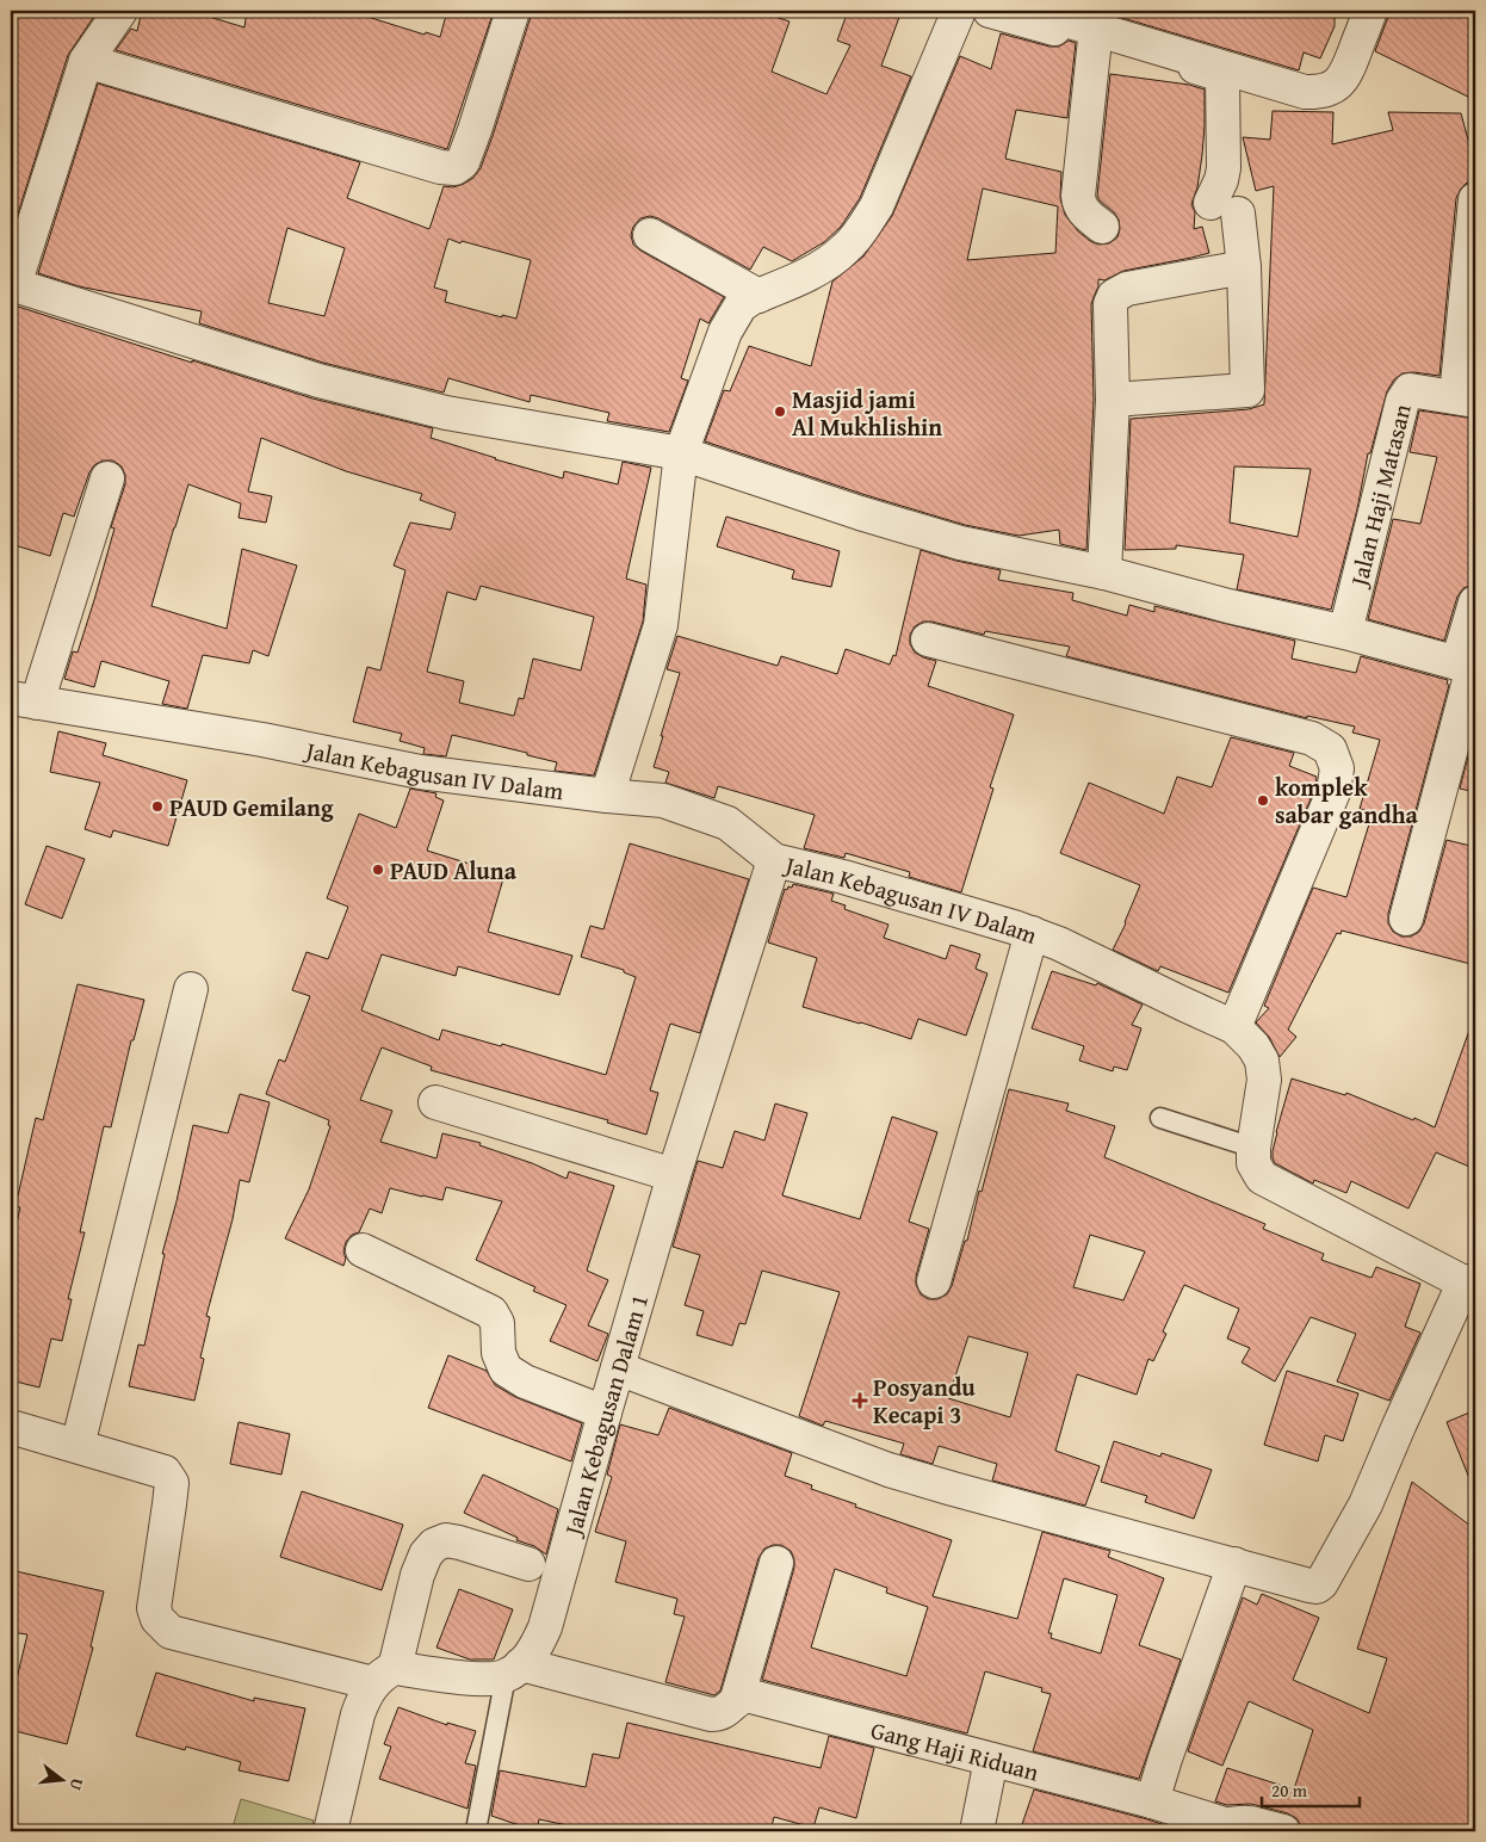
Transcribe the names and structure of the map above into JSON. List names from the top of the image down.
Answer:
{
  "streets": {
    "street": [
      "Jalan Haji Matasan",
      "Jalan Kebagusan IV Dalam",
      "Jalan Kebagusan Dalam 1",
      "Gang Haji Riduan"
    ]
  },
  "crossings": [
    ["Jalan Kebagusan IV Dalam", "Jalan Kebagusan Dalam 1"]
  ],
  "places": {
    "other": [
      "Masjid jami Al Mukhlishin",
      "komplek sabar gandha",
      "PAUD Gemilang",
      "PAUD Aluna"
    ],
    "health": ["Posyandu Kecapi 3"]
  },
  "scale_bar": "20 m",
  "north": "right"
}
